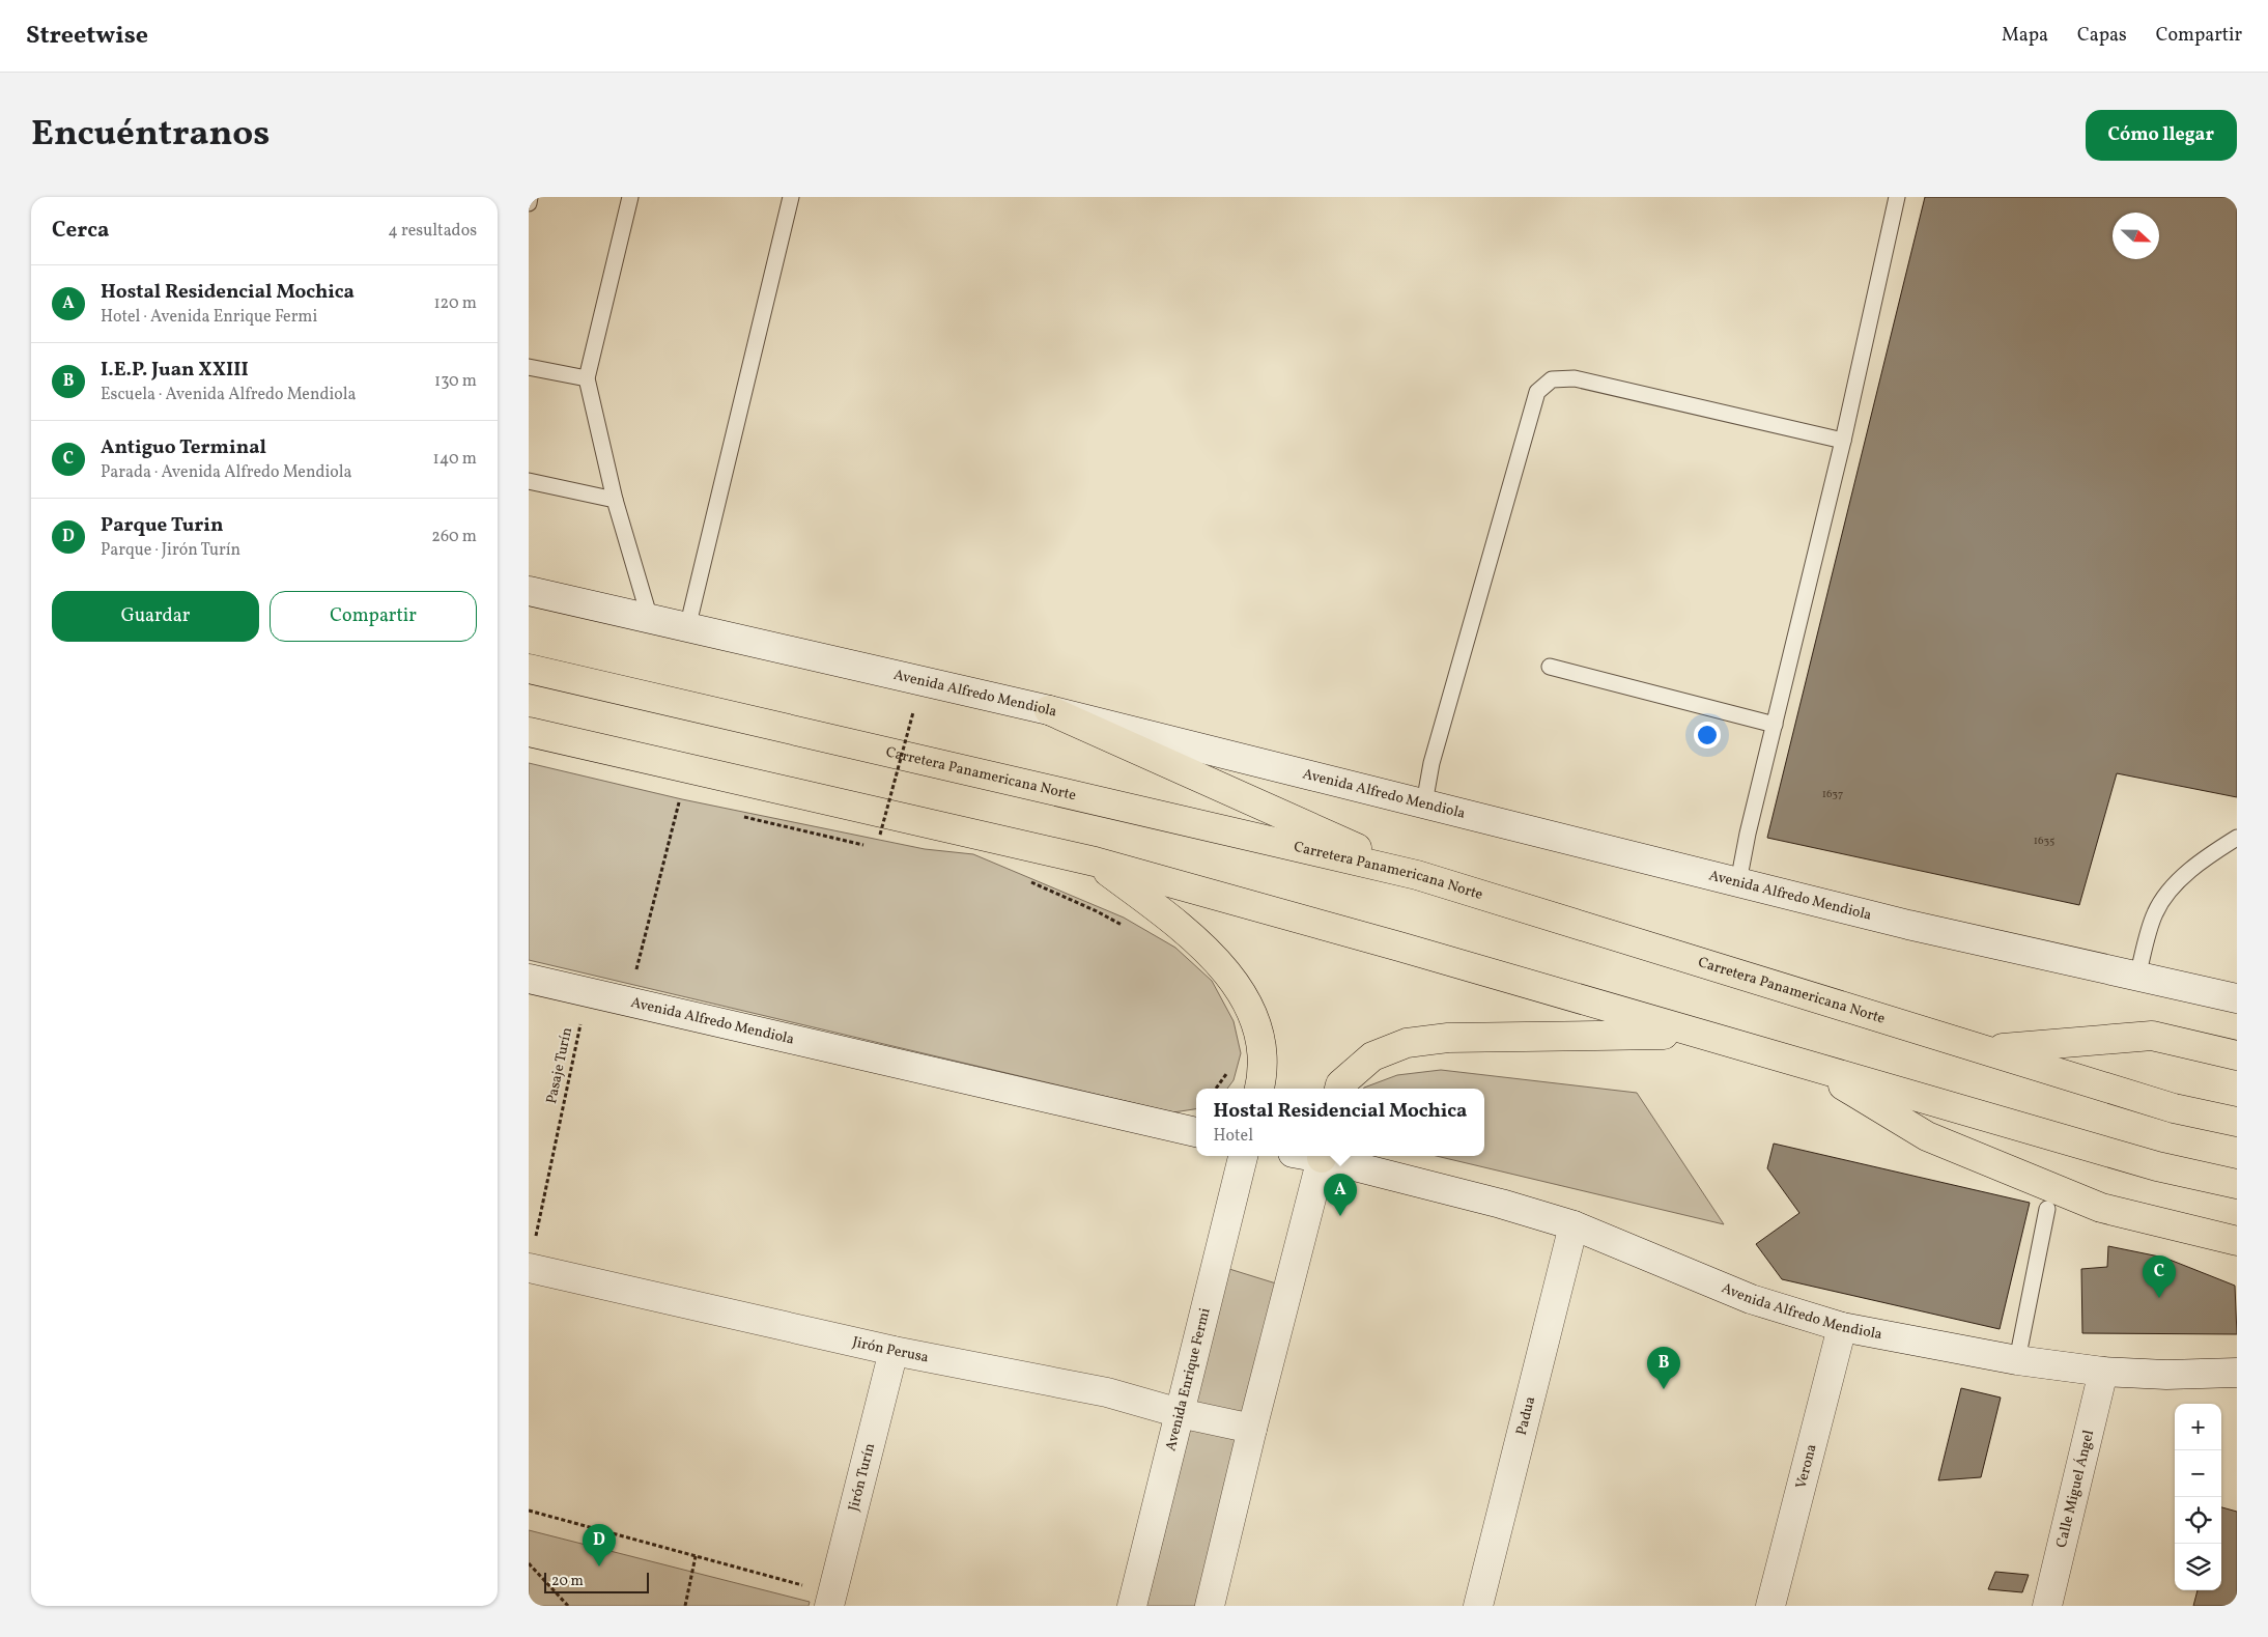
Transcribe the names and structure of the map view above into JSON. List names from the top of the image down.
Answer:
{
  "streets": {
    "highway": ["Carretera Panamericana Norte"],
    "main road": [
      "Avenida Alfredo Mendiola",
      "Jirón Perusa",
      "Avenida Enrique Fermi",
      "Padua",
      "Verona",
      "Jirón Turín",
      "Calle Miguel Ángel"
    ],
    "path": ["Pasaje Turín"]
  },
  "crossings": [
    ["Avenida Alfredo Mendiola", "Pasaje Turín"],
    ["Avenida Alfredo Mendiola", "Padua"],
    ["Avenida Alfredo Mendiola", "Verona"],
    ["Avenida Alfredo Mendiola", "Calle Miguel Ángel"],
    ["Pasaje Turín", "Jirón Perusa"],
    ["Jirón Perusa", "Avenida Enrique Fermi"],
    ["Jirón Perusa", "Jirón Turín"]
  ],
  "house_numbers": ["1637", "1635"],
  "scale_bar": "20 m",
  "north": "right",
  "page": {
    "header": "Streetwise",
    "nav": ["Mapa", "Capas", "Compartir"],
    "title": "Encuéntranos",
    "buttons": [
      "Cómo llegar",
      ["Guardar", "Compartir"]
    ],
    "heading": ["Cerca", "4 resultados"],
    "list": [
      {
        "mark": "A",
        "name": "Hostal Residencial Mochica",
        "note": "Hotel · Avenida Enrique Fermi",
        "value": "120 m"
      },
      {
        "mark": "B",
        "name": "I.E.P. Juan XXIII",
        "note": "Escuela · Avenida Alfredo Mendiola",
        "value": "130 m"
      },
      {
        "mark": "C",
        "name": "Antiguo Terminal",
        "note": "Parada · Avenida Alfredo Mendiola",
        "value": "140 m"
      },
      {
        "mark": "D",
        "name": "Parque Turin",
        "note": "Parque · Jirón Turín",
        "value": "260 m"
      }
    ],
    "popup": ["Hostal Residencial Mochica", "Hotel"],
    "pins": [
      "A",
      "C",
      "B",
      "D"
    ],
    "map_buttons": ["+", "−"],
    "scale": "20 m"
  }
}
